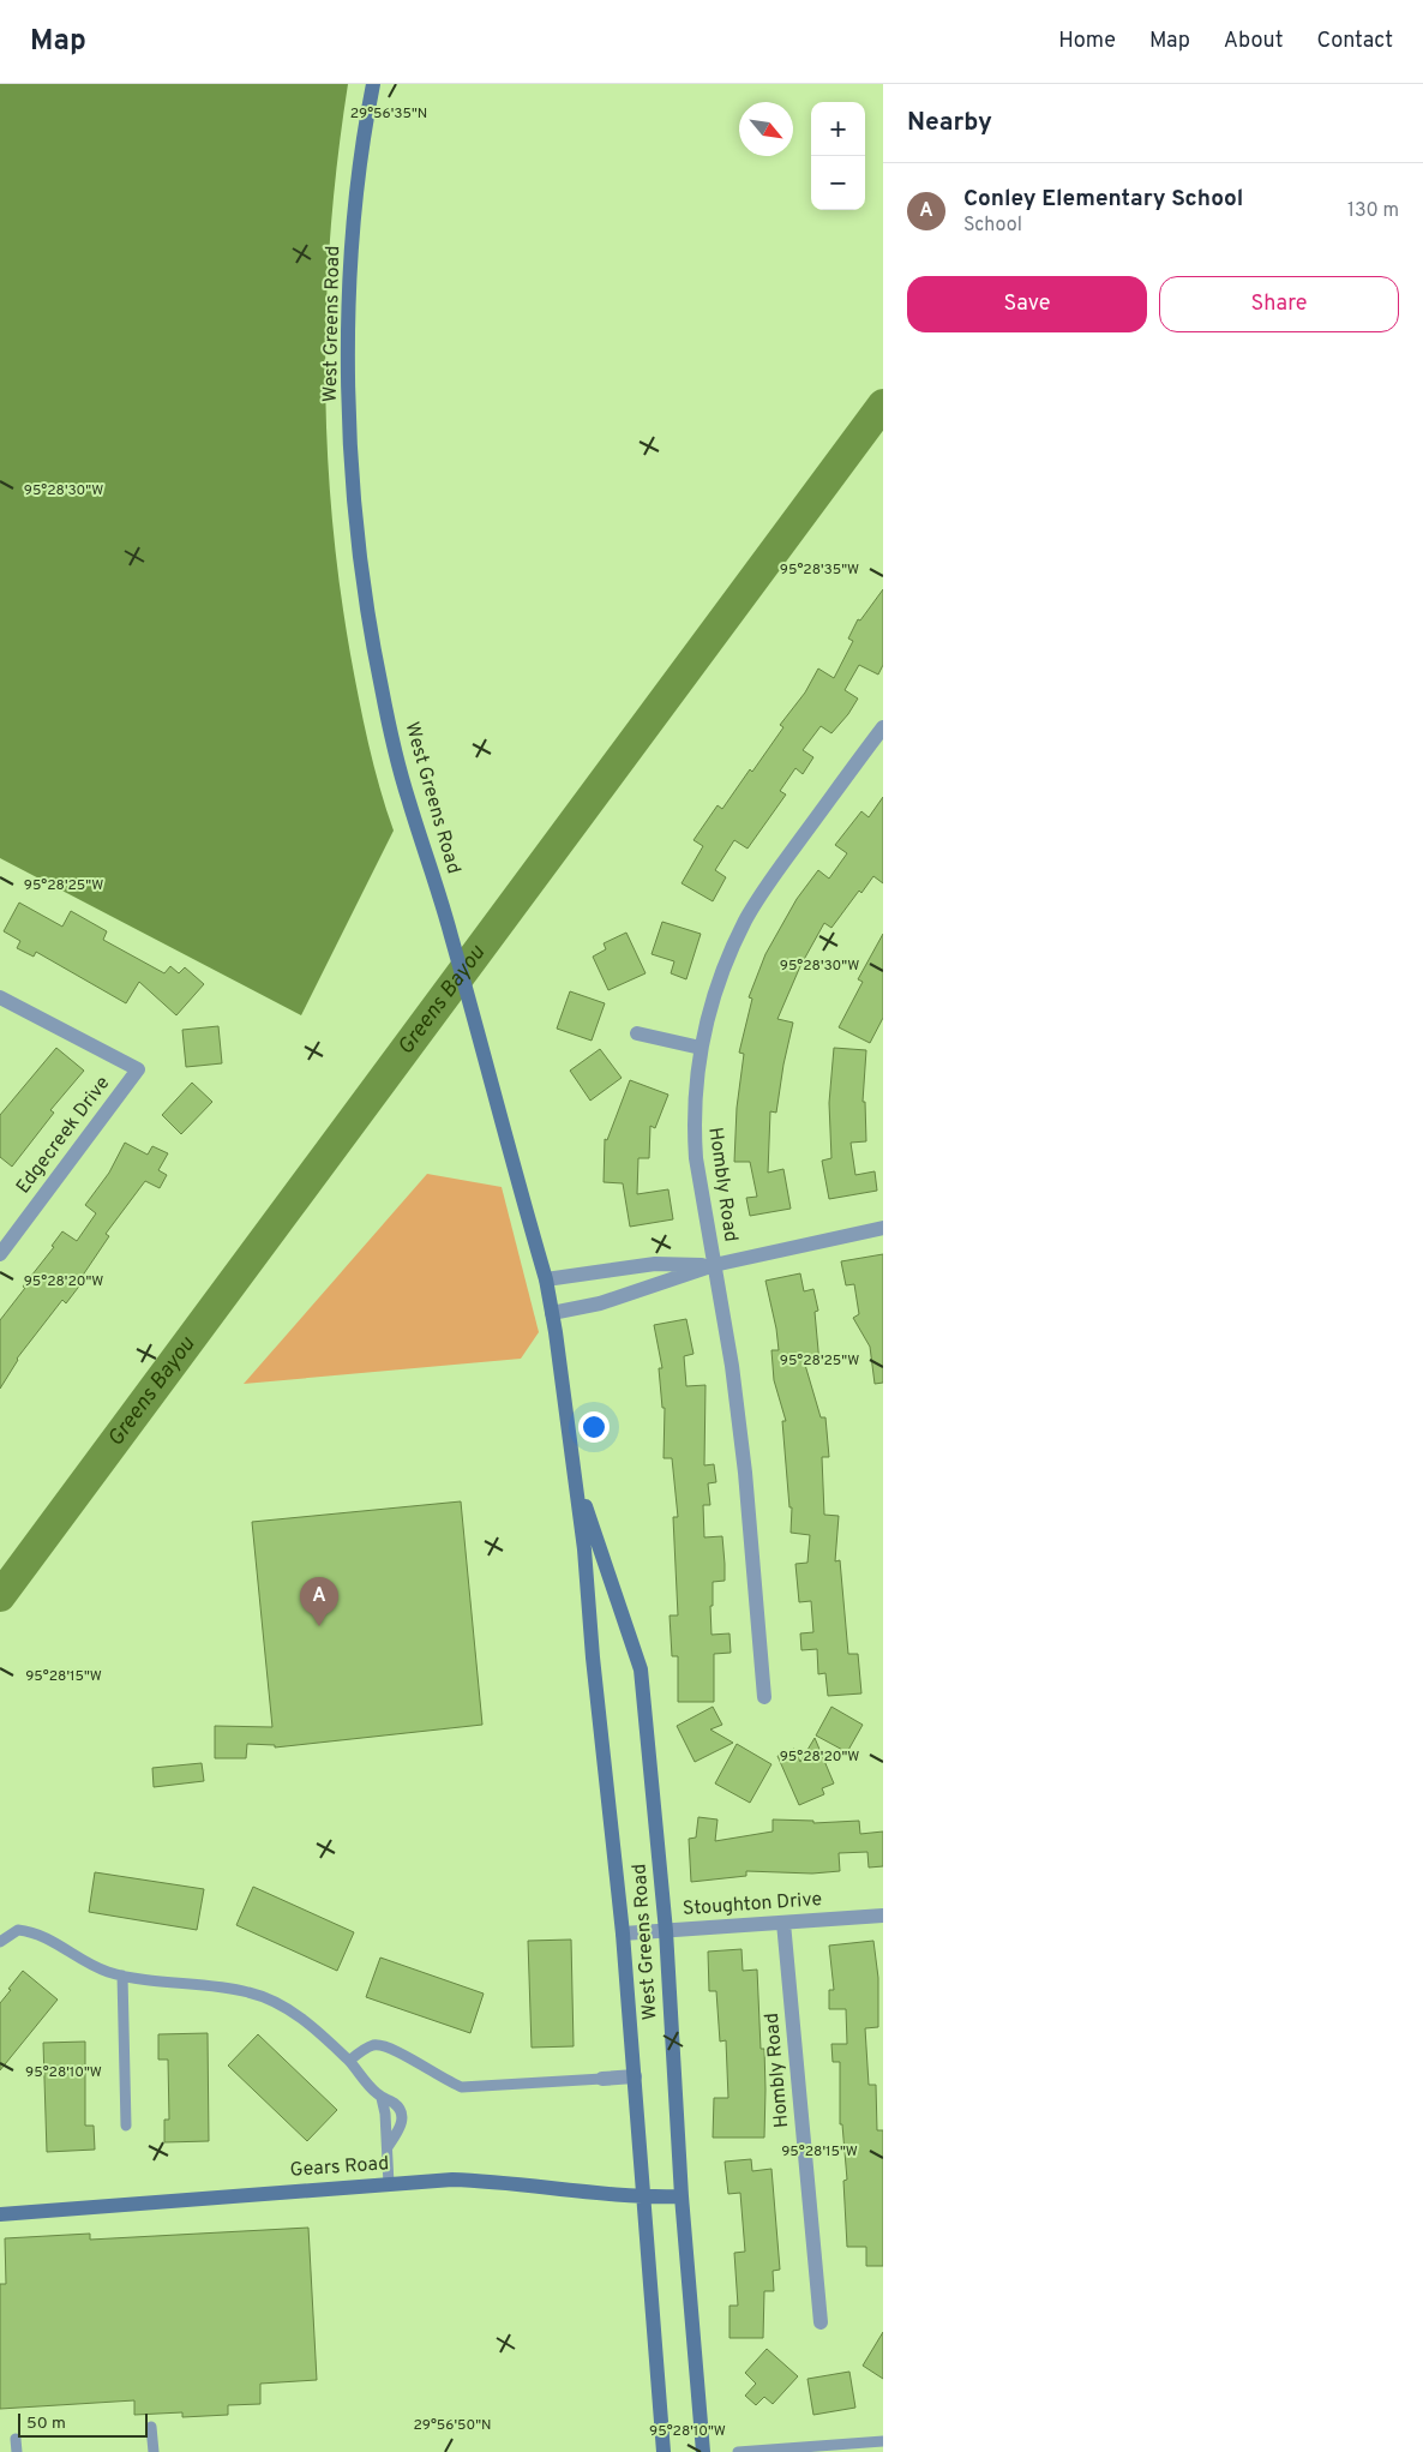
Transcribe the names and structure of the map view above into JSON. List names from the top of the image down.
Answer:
{
  "streets": {
    "main road": ["West Greens Road", "Gears Road"],
    "street": ["Edgecreek Drive", "Hombly Road", "Stoughton Drive"]
  },
  "crossings": [
    ["West Greens Road", "Stoughton Drive"],
    ["West Greens Road", "Gears Road"],
    ["Hombly Road", "Stoughton Drive"]
  ],
  "water": ["Greens Bayou"],
  "scale_bar": "50 m",
  "north": "bottom right",
  "page": {
    "header": "Map",
    "nav": [
      "Home",
      "Map",
      "About",
      "Contact"
    ],
    "heading": "Nearby",
    "map_buttons": ["+", "−"],
    "list": [
      {
        "mark": "A",
        "name": "Conley Elementary School",
        "note": "School",
        "value": "130 m"
      }
    ],
    "buttons": ["Save", "Share"],
    "pins": "A",
    "scale": "50 m"
  },
  "coordinates": [
    "29°56'35\"N",
    "95°28'30\"W",
    "95°28'35\"W",
    "95°28'25\"W",
    "95°28'20\"W",
    "95°28'15\"W",
    "95°28'10\"W",
    "29°56'50\"N"
  ]
}
